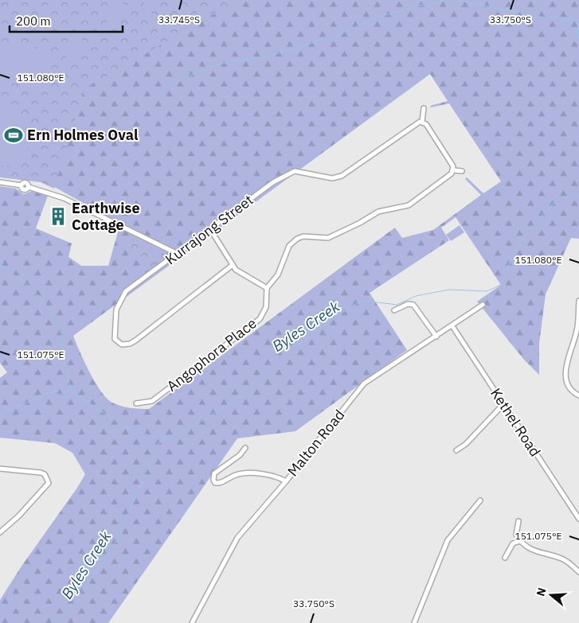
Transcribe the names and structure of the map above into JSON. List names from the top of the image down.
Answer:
{
  "streets": {
    "street": [
      "Kurrajong Street",
      "Angophora Place",
      "Kethel Road",
      "Malton Road"
    ]
  },
  "crossings": [
    ["Kethel Road", "Malton Road"]
  ],
  "water": ["Byles Creek"],
  "places": {
    "sports": ["Ern Holmes Oval"],
    "building": ["Earthwise Cottage"]
  },
  "scale_bar": "200 m",
  "north": "left",
  "coordinates": [
    "33.745°S",
    "33.750°S",
    "151.080°E",
    "151.075°E"
  ]
}
